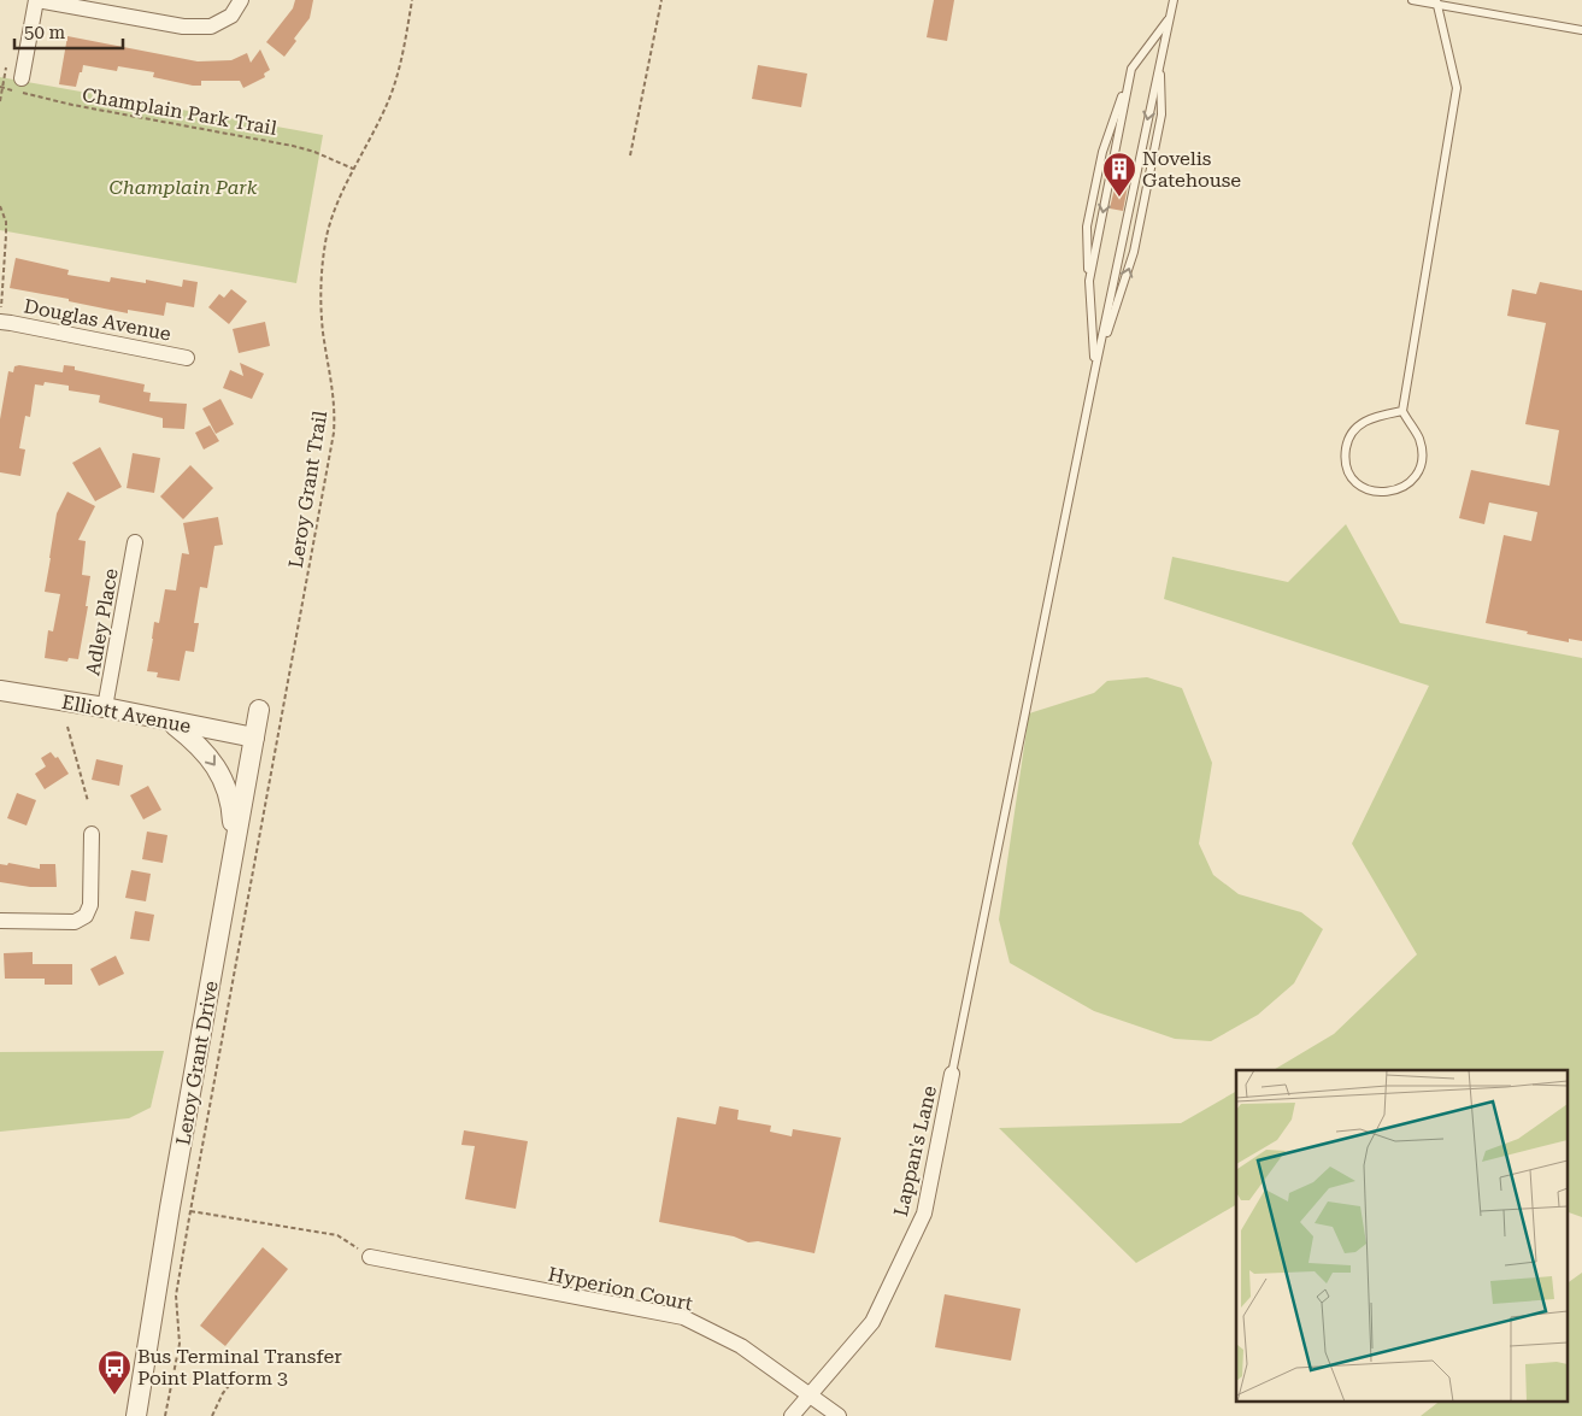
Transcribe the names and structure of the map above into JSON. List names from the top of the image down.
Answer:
{
  "streets": {
    "street": [
      "Douglas Avenue",
      "Adley Place",
      "Elliott Avenue",
      "Leroy Grant Drive",
      "Lappan's Lane",
      "Hyperion Court"
    ],
    "path": ["Champlain Park Trail", "Leroy Grant Trail"]
  },
  "crossings": [
    ["Champlain Park Trail", "Leroy Grant Trail"],
    ["Adley Place", "Elliott Avenue"],
    ["Elliott Avenue", "Leroy Grant Drive"],
    ["Lappan's Lane", "Hyperion Court"]
  ],
  "parks": ["Champlain Park"],
  "places": {
    "building": ["Novelis Gatehouse"],
    "bus stop": ["Bus Terminal Transfer Point Platform 3"]
  },
  "scale_bar": "50 m"
}
